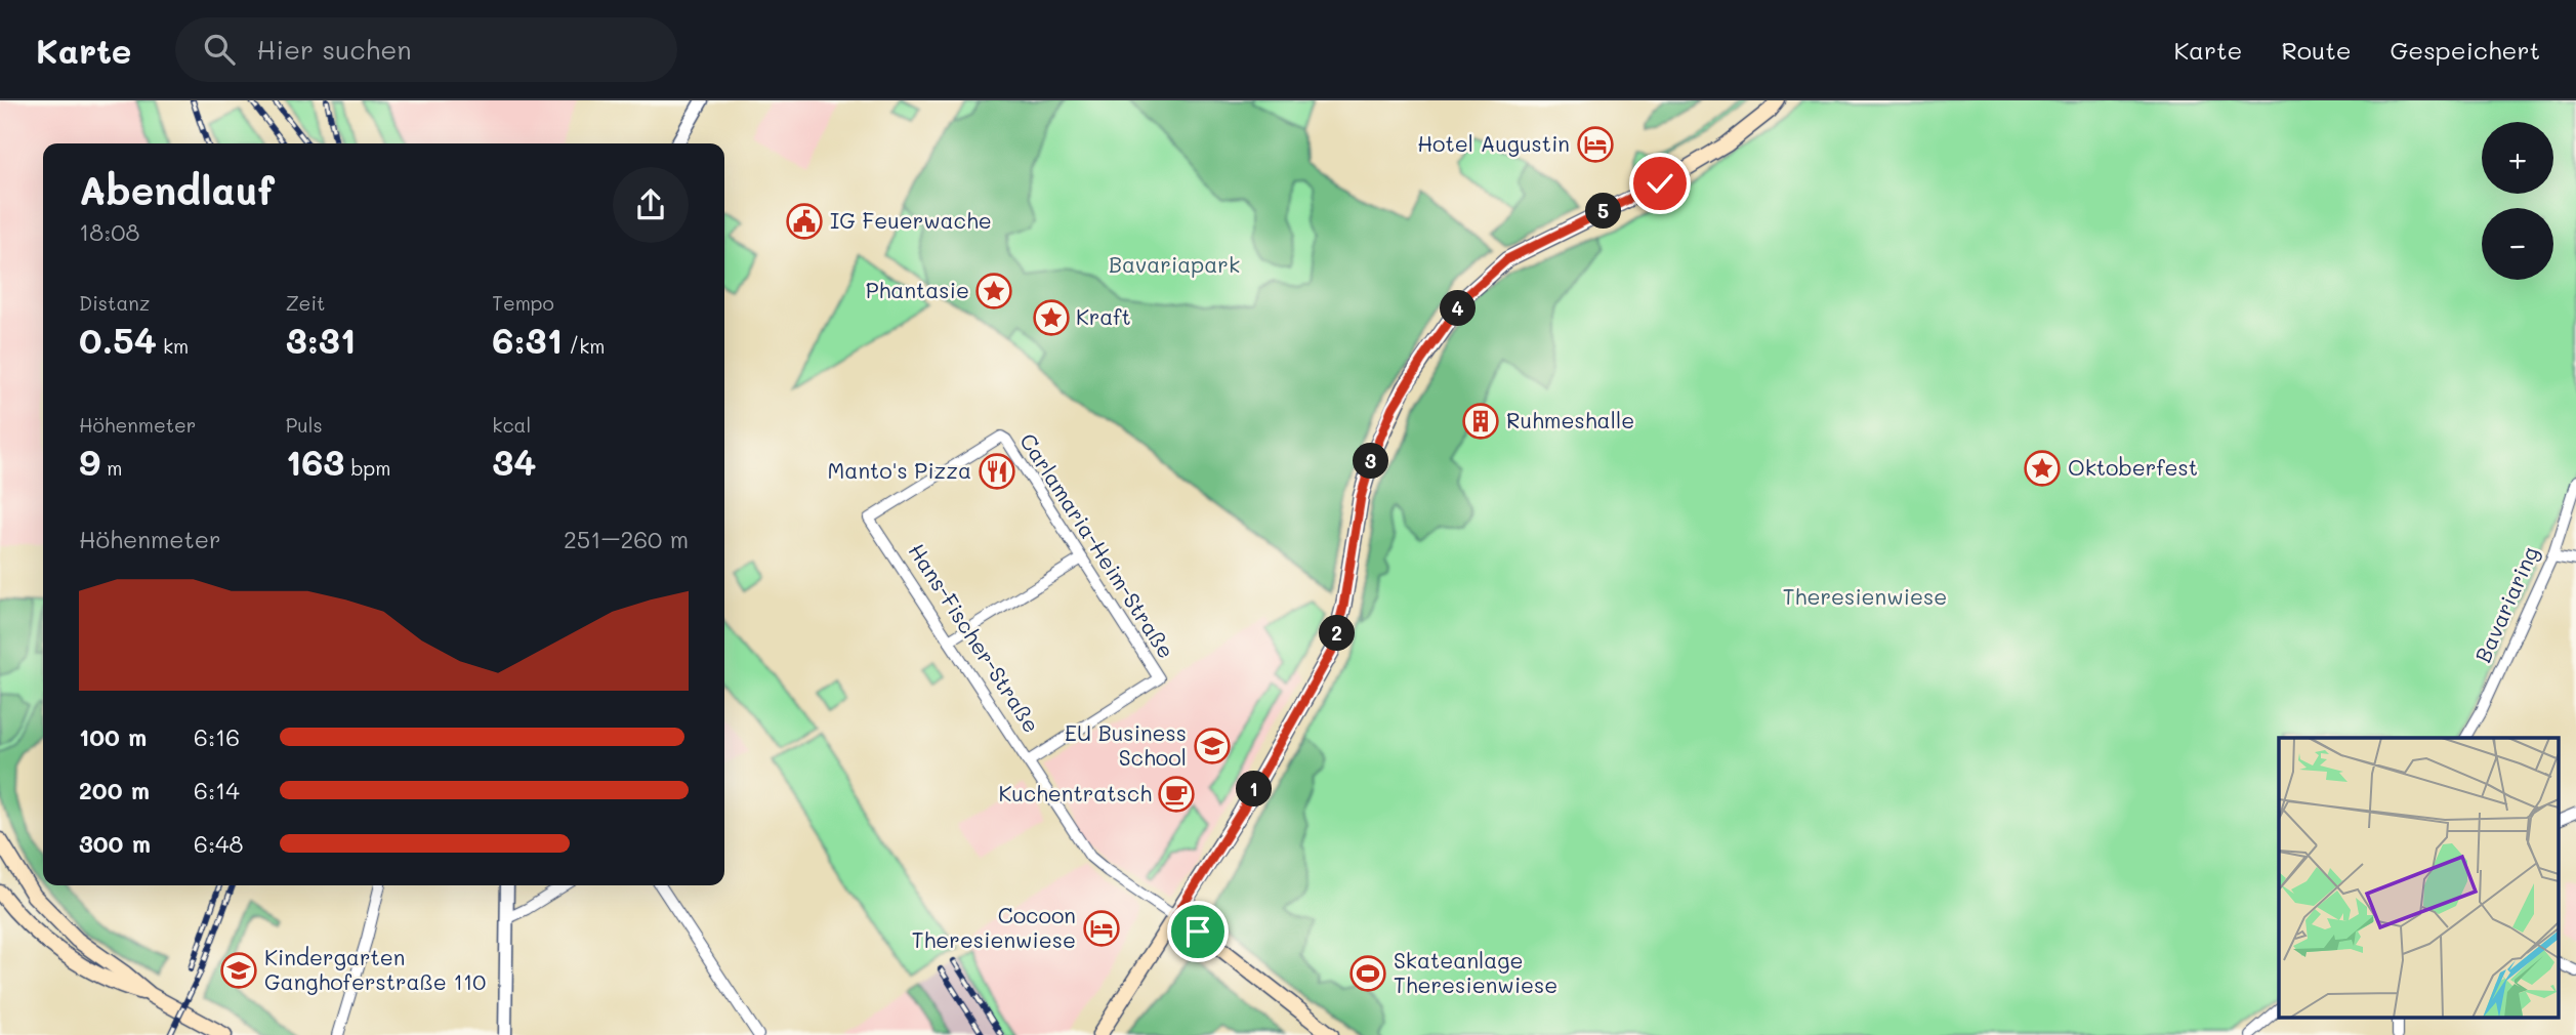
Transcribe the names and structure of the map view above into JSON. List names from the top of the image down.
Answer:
{
  "streets": {
    "main road": ["Hans-Fischer-Straße"],
    "street": ["Carlamaria-Heim-Straße", "Bavariaring"]
  },
  "crossings": [
    ["Carlamaria-Heim-Straße", "Hans-Fischer-Straße"]
  ],
  "parks": ["Bavariapark", "Theresienwiese"],
  "places": {
    "hotel": ["Hotel Augustin", "Cocoon Theresienwiese"],
    "public building": ["IG Feuerwache"],
    "place": ["Phantasie", "Kraft", "Oktoberfest"],
    "building": ["Ruhmeshalle"],
    "restaurant": ["Manto's Pizza"],
    "school or university": ["EU Business School", "Kindergarten Ganghoferstraße 110"],
    "cafe": ["Kuchentratsch"],
    "sports": ["Skateanlage Theresienwiese"]
  },
  "page": {
    "header": "Karte",
    "search": "Hier suchen",
    "nav": ["Karte", "Route", "Gespeichert"],
    "map_buttons": ["+", "−"],
    "heading": ["Abendlauf", "18:08"],
    "pins": [
      "5",
      "4",
      "3",
      "2",
      "1"
    ],
    "stats": [
      ["Distanz", "0.54 km"],
      ["Zeit", "3:31"],
      ["Tempo", "6:31 /km"],
      ["Höhenmeter", "9 m"],
      ["Puls", "163 bpm"],
      ["kcal", "34"]
    ],
    "chart": ["Höhenmeter", "251–260 m"],
    "list": [
      {
        "name": "100 m",
        "note": "6:16"
      },
      {
        "name": "200 m",
        "note": "6:14"
      },
      {
        "name": "300 m",
        "note": "6:48"
      }
    ]
  }
}
